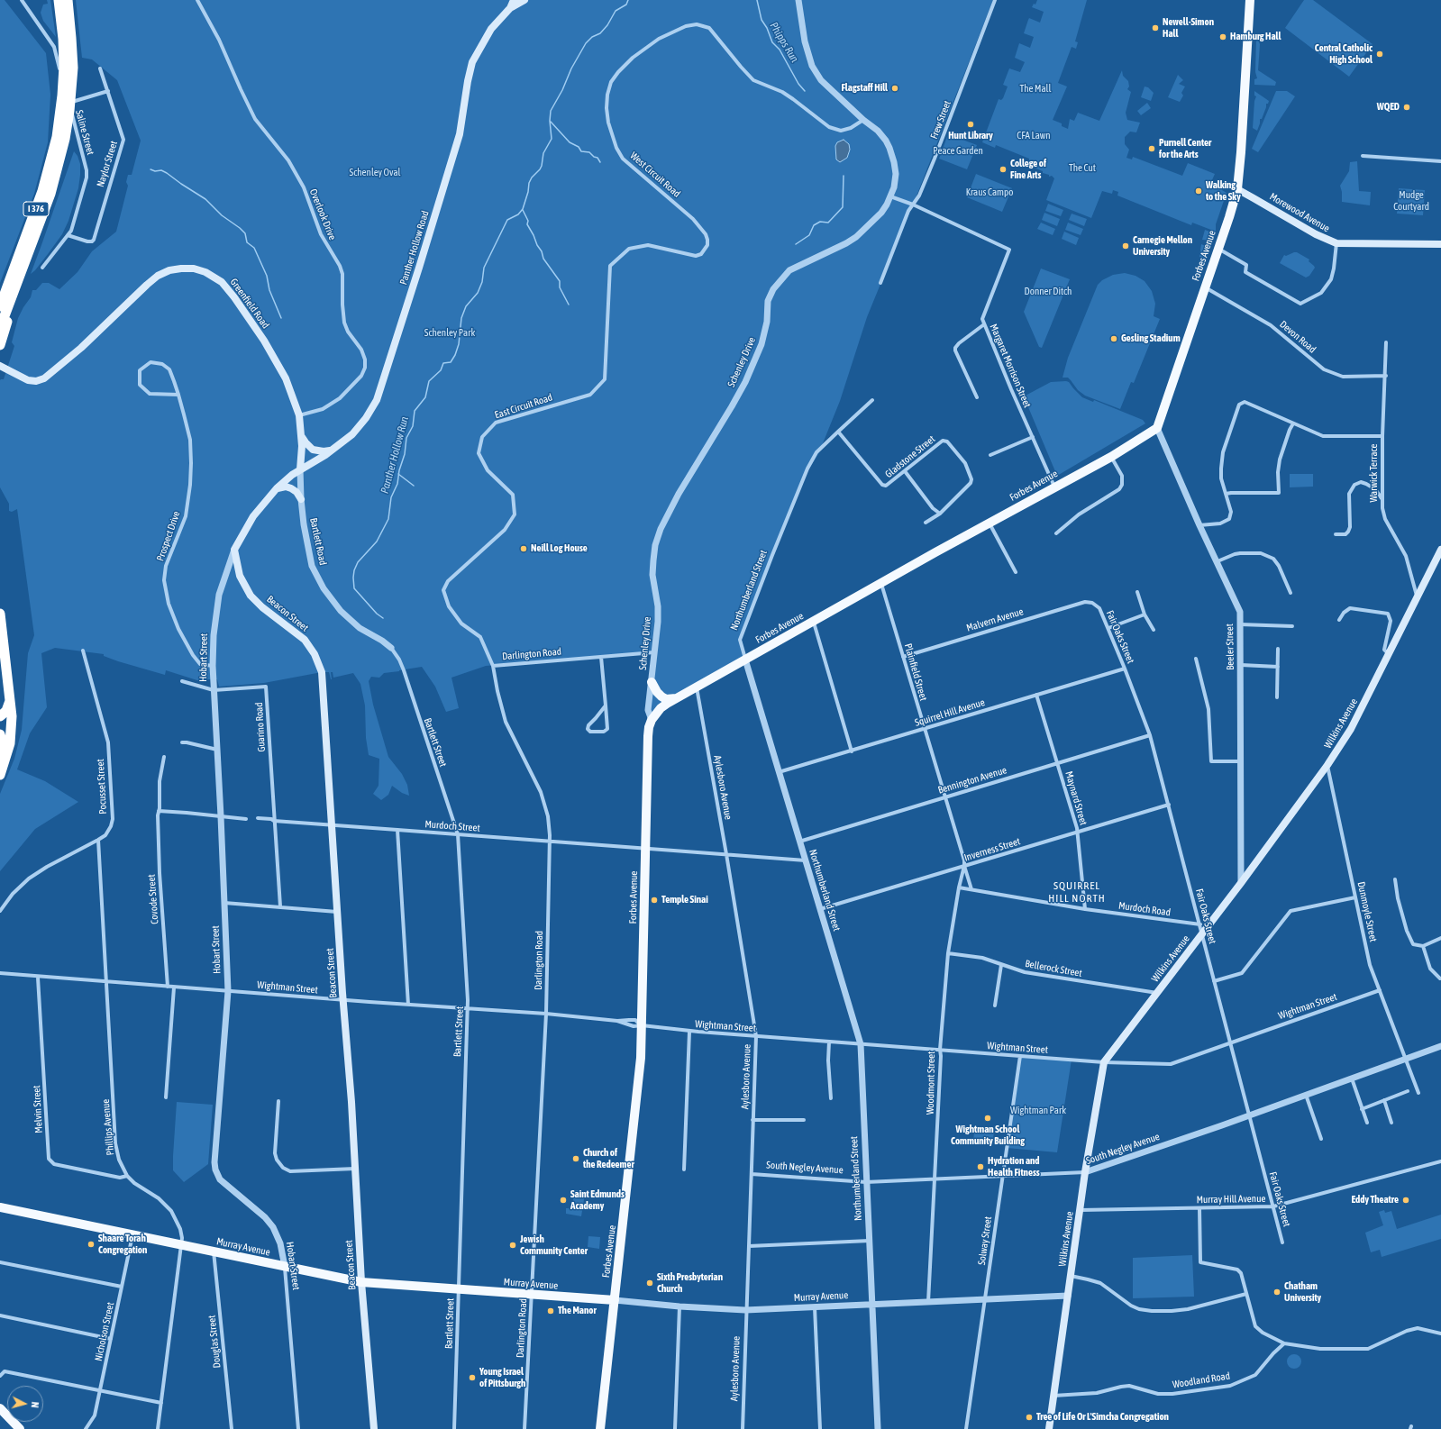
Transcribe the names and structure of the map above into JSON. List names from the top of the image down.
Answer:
{
  "streets": {
    "highway": ["I 376"],
    "main road": [
      "Morewood Avenue",
      "Panther Hollow Road",
      "Forbes Avenue",
      "Greenfield Road",
      "Beacon Street",
      "Hobart Street",
      "Wilkins Avenue",
      "Murray Avenue"
    ],
    "street": [
      "Frew Street",
      "Saline Street",
      "Naylor Street",
      "West Circuit Road",
      "Overlook Drive",
      "Devon Road",
      "Schenley Drive",
      "Margaret Morrison Street",
      "East Circuit Road",
      "Gladstone Street",
      "Warwick Terrace",
      "Prospect Drive",
      "Bartlett Road",
      "Northumberland Street",
      "Malvern Avenue",
      "Fair Oaks Street",
      "Beeler Street",
      "Darlington Road",
      "Plainfield Street",
      "Squirrel Hill Avenue",
      "Guarino Road",
      "Bartlett Street",
      "Bennington Avenue",
      "Pocusset Street",
      "Aylesboro Avenue",
      "Maynard Street",
      "Murdoch Street",
      "Inverness Street",
      "Covode Street",
      "Murdoch Road",
      "Dunmoyle Street",
      "Bellerock Street",
      "Wightman Street",
      "Woodmont Street",
      "Melvin Street",
      "Phillips Avenue",
      "South Negley Avenue",
      "Murray Hill Avenue",
      "Solway Street",
      "Nicholson Street",
      "Douglas Street",
      "Woodland Road"
    ]
  },
  "crossings": [
    ["Frew Street", "Margaret Morrison Street"],
    ["Saline Street", "Naylor Street"],
    ["West Circuit Road", "Schenley Drive"],
    ["West Circuit Road", "East Circuit Road"],
    ["Morewood Avenue", "Forbes Avenue"],
    ["Overlook Drive", "Greenfield Road"],
    ["Panther Hollow Road", "Greenfield Road"],
    ["Panther Hollow Road", "Bartlett Road"],
    ["Panther Hollow Road", "Hobart Street"],
    ["Forbes Avenue", "Devon Road"],
    ["Forbes Avenue", "Schenley Drive"],
    ["Forbes Avenue", "Margaret Morrison Street"],
    ["Forbes Avenue", "Northumberland Street"],
    ["Forbes Avenue", "Beeler Street"],
    ["Forbes Avenue", "Plainfield Street"],
    ["Forbes Avenue", "Aylesboro Avenue"],
    ["Forbes Avenue", "Murdoch Street"],
    ["Forbes Avenue", "Wightman Street"],
    ["Forbes Avenue", "Murray Avenue"],
    ["Greenfield Road", "Bartlett Road"],
    ["Greenfield Road", "Hobart Street"],
    ["Devon Road", "Warwick Terrace"],
    ["Schenley Drive", "Darlington Road"],
    ["East Circuit Road", "Darlington Road"],
    ["Gladstone Street", "Northumberland Street"],
    ["Warwick Terrace", "Wilkins Avenue"],
    ["Prospect Drive", "Hobart Street"],
    ["Bartlett Road", "Hobart Street"],
    ["Bartlett Road", "Bartlett Street"],
    ["Northumberland Street", "Squirrel Hill Avenue"],
    ["Northumberland Street", "Bennington Avenue"],
    ["Northumberland Street", "Inverness Street"],
    ["Northumberland Street", "Wightman Street"],
    ["Northumberland Street", "South Negley Avenue"],
    ["Northumberland Street", "Murray Avenue"],
    ["Beacon Street", "Hobart Street"],
    ["Beacon Street", "Murdoch Street"],
    ["Beacon Street", "Wightman Street"],
    ["Beacon Street", "Murray Avenue"],
    ["Malvern Avenue", "Fair Oaks Street"],
    ["Malvern Avenue", "Plainfield Street"],
    ["Fair Oaks Street", "Squirrel Hill Avenue"],
    ["Fair Oaks Street", "Wilkins Avenue"],
    ["Fair Oaks Street", "Bennington Avenue"],
    ["Fair Oaks Street", "Inverness Street"],
    ["Fair Oaks Street", "Murdoch Road"],
    ["Fair Oaks Street", "Wightman Street"],
    ["Fair Oaks Street", "South Negley Avenue"],
    ["Fair Oaks Street", "Murray Hill Avenue"],
    ["Beeler Street", "Wilkins Avenue"],
    ["Darlington Road", "Murdoch Street"],
    ["Darlington Road", "Wightman Street"],
    ["Darlington Road", "Murray Avenue"],
    ["Hobart Street", "Guarino Road"],
    ["Hobart Street", "Wightman Street"],
    ["Hobart Street", "Murray Avenue"],
    ["Plainfield Street", "Squirrel Hill Avenue"],
    ["Plainfield Street", "Bennington Avenue"],
    ["Plainfield Street", "Inverness Street"],
    ["Plainfield Street", "Murdoch Road"],
    ["Plainfield Street", "Woodmont Street"],
    ["Squirrel Hill Avenue", "Maynard Street"],
    ["Wilkins Avenue", "Dunmoyle Street"],
    ["Wilkins Avenue", "Bellerock Street"],
    ["Wilkins Avenue", "Wightman Street"],
    ["Wilkins Avenue", "South Negley Avenue"],
    ["Wilkins Avenue", "Murray Hill Avenue"],
    ["Wilkins Avenue", "Murray Avenue"],
    ["Wilkins Avenue", "Woodland Road"],
    ["Guarino Road", "Murdoch Street"],
    ["Bartlett Street", "Murdoch Street"],
    ["Bartlett Street", "Wightman Street"],
    ["Bartlett Street", "Murray Avenue"],
    ["Bennington Avenue", "Maynard Street"],
    ["Pocusset Street", "Phillips Avenue"],
    ["Aylesboro Avenue", "Wightman Street"],
    ["Aylesboro Avenue", "South Negley Avenue"],
    ["Aylesboro Avenue", "Murray Avenue"],
    ["Maynard Street", "Inverness Street"],
    ["Maynard Street", "Murdoch Road"],
    ["Inverness Street", "Woodmont Street"],
    ["Covode Street", "Wightman Street"],
    ["Murdoch Road", "Woodmont Street"],
    ["Dunmoyle Street", "Wightman Street"],
    ["Dunmoyle Street", "South Negley Avenue"],
    ["Bellerock Street", "Woodmont Street"],
    ["Wightman Street", "Woodmont Street"],
    ["Wightman Street", "Melvin Street"],
    ["Wightman Street", "Phillips Avenue"],
    ["Wightman Street", "Solway Street"],
    ["Woodmont Street", "South Negley Avenue"],
    ["Woodmont Street", "Murray Avenue"],
    ["Melvin Street", "Phillips Avenue"],
    ["Phillips Avenue", "Murray Avenue"],
    ["South Negley Avenue", "Solway Street"],
    ["Solway Street", "Murray Avenue"],
    ["Murray Avenue", "Nicholson Street"],
    ["Murray Avenue", "Douglas Street"]
  ],
  "districts": ["SQUIRREL HILL NORTH"],
  "water": ["Phipps Run", "Panther Hollow Run"],
  "parks": [
    "The Mall",
    "CFA Lawn",
    "Peace Garden",
    "The Cut",
    "Schenley Oval",
    "Kraus Campo",
    "Mudge Courtyard",
    "Donner Ditch",
    "Schenley Park",
    "Wightman Park"
  ],
  "places": [
    "Newell-Simon Hall",
    "Hamburg Hall",
    "Central Catholic High School",
    "Flagstaff Hill",
    "WQED",
    "Hunt Library",
    "Purnell Center for the Arts",
    "College of Fine Arts",
    "Walking to the Sky",
    "Carnegie Mellon University",
    "Gesling Stadium",
    "Neill Log House",
    "Temple Sinai",
    "Wightman School Community Building",
    "Church of the Redeemer",
    "Hydration and Health Fitness",
    "Saint Edmunds Academy",
    "Eddy Theatre",
    "Shaare Torah Congregation",
    "Jewish Community Center",
    "Sixth Presbyterian Church",
    "Chatham University",
    "The Manor",
    "Young Israel of Pittsburgh",
    "Tree of Life Or L'Simcha Congregation"
  ],
  "north": "right"
}
